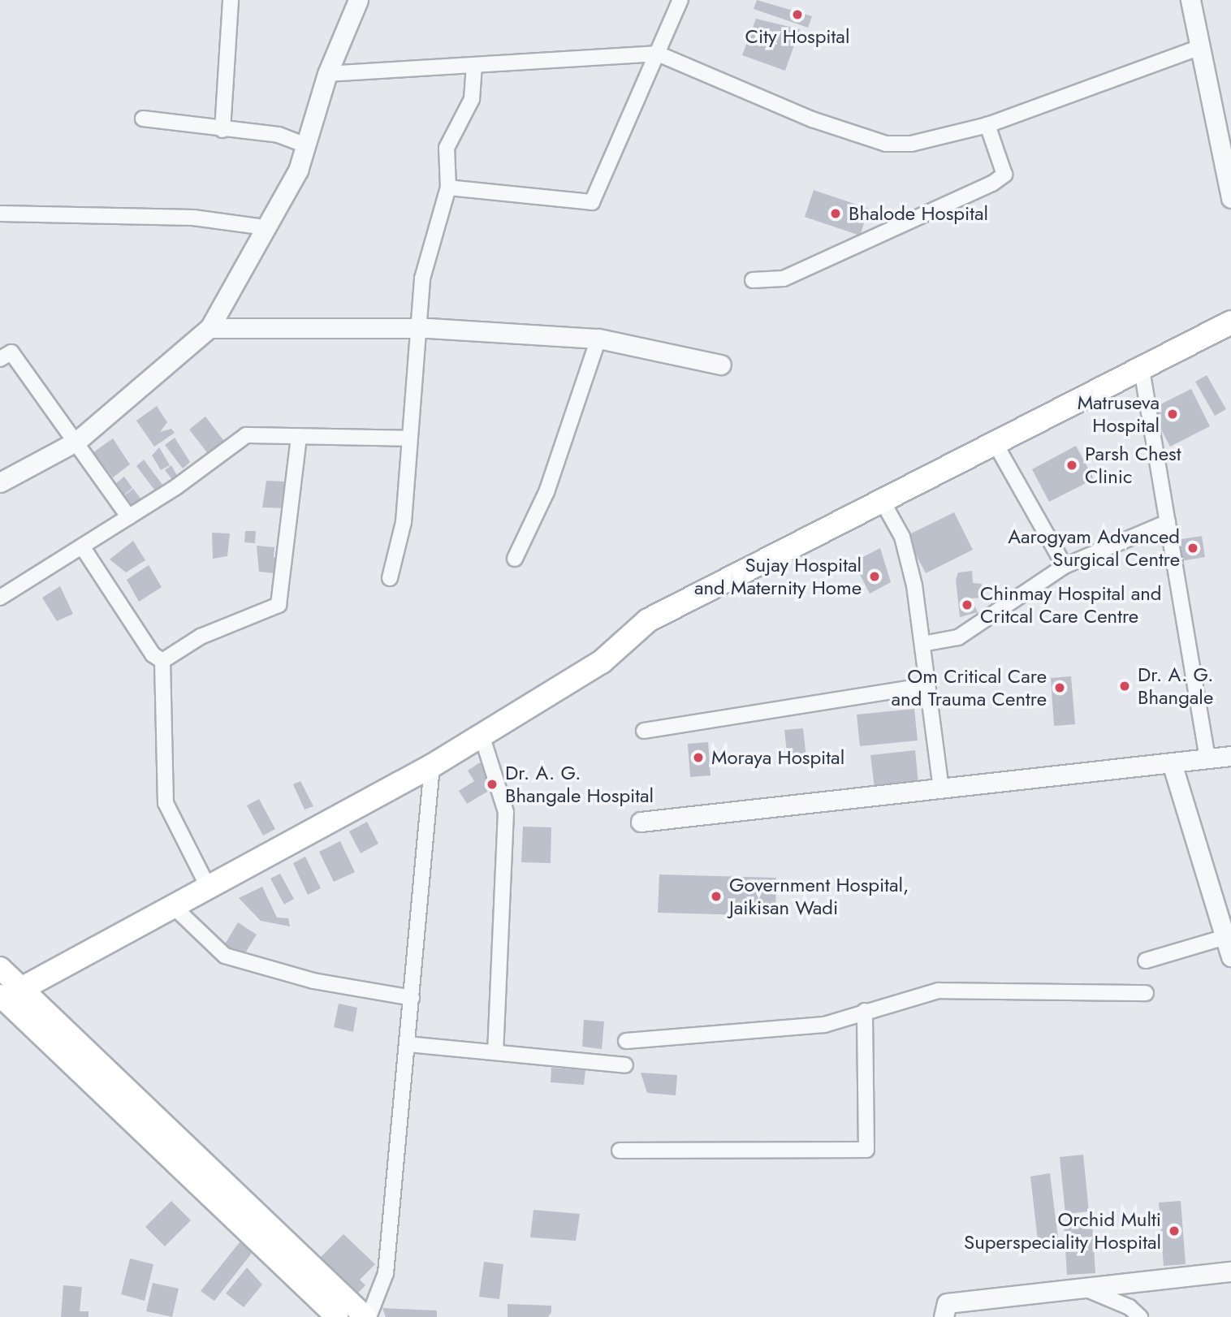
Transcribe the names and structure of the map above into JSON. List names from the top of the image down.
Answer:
{
  "places": [
    "City Hospital",
    "Bhalode Hospital",
    "Matruseva Hospital",
    "Parsh Chest Clinic",
    "Aarogyam Advanced Surgical Centre",
    "Sujay Hospital and Maternity Home",
    "Chinmay Hospital and Critcal Care Centre",
    "Dr. A. G. Bhangale",
    "Om Critical Care and Trauma Centre",
    "Moraya Hospital",
    "Dr. A. G. Bhangale Hospital",
    "Government Hospital, Jaikisan Wadi",
    "Orchid Multi Superspeciality Hospital"
  ]
}
